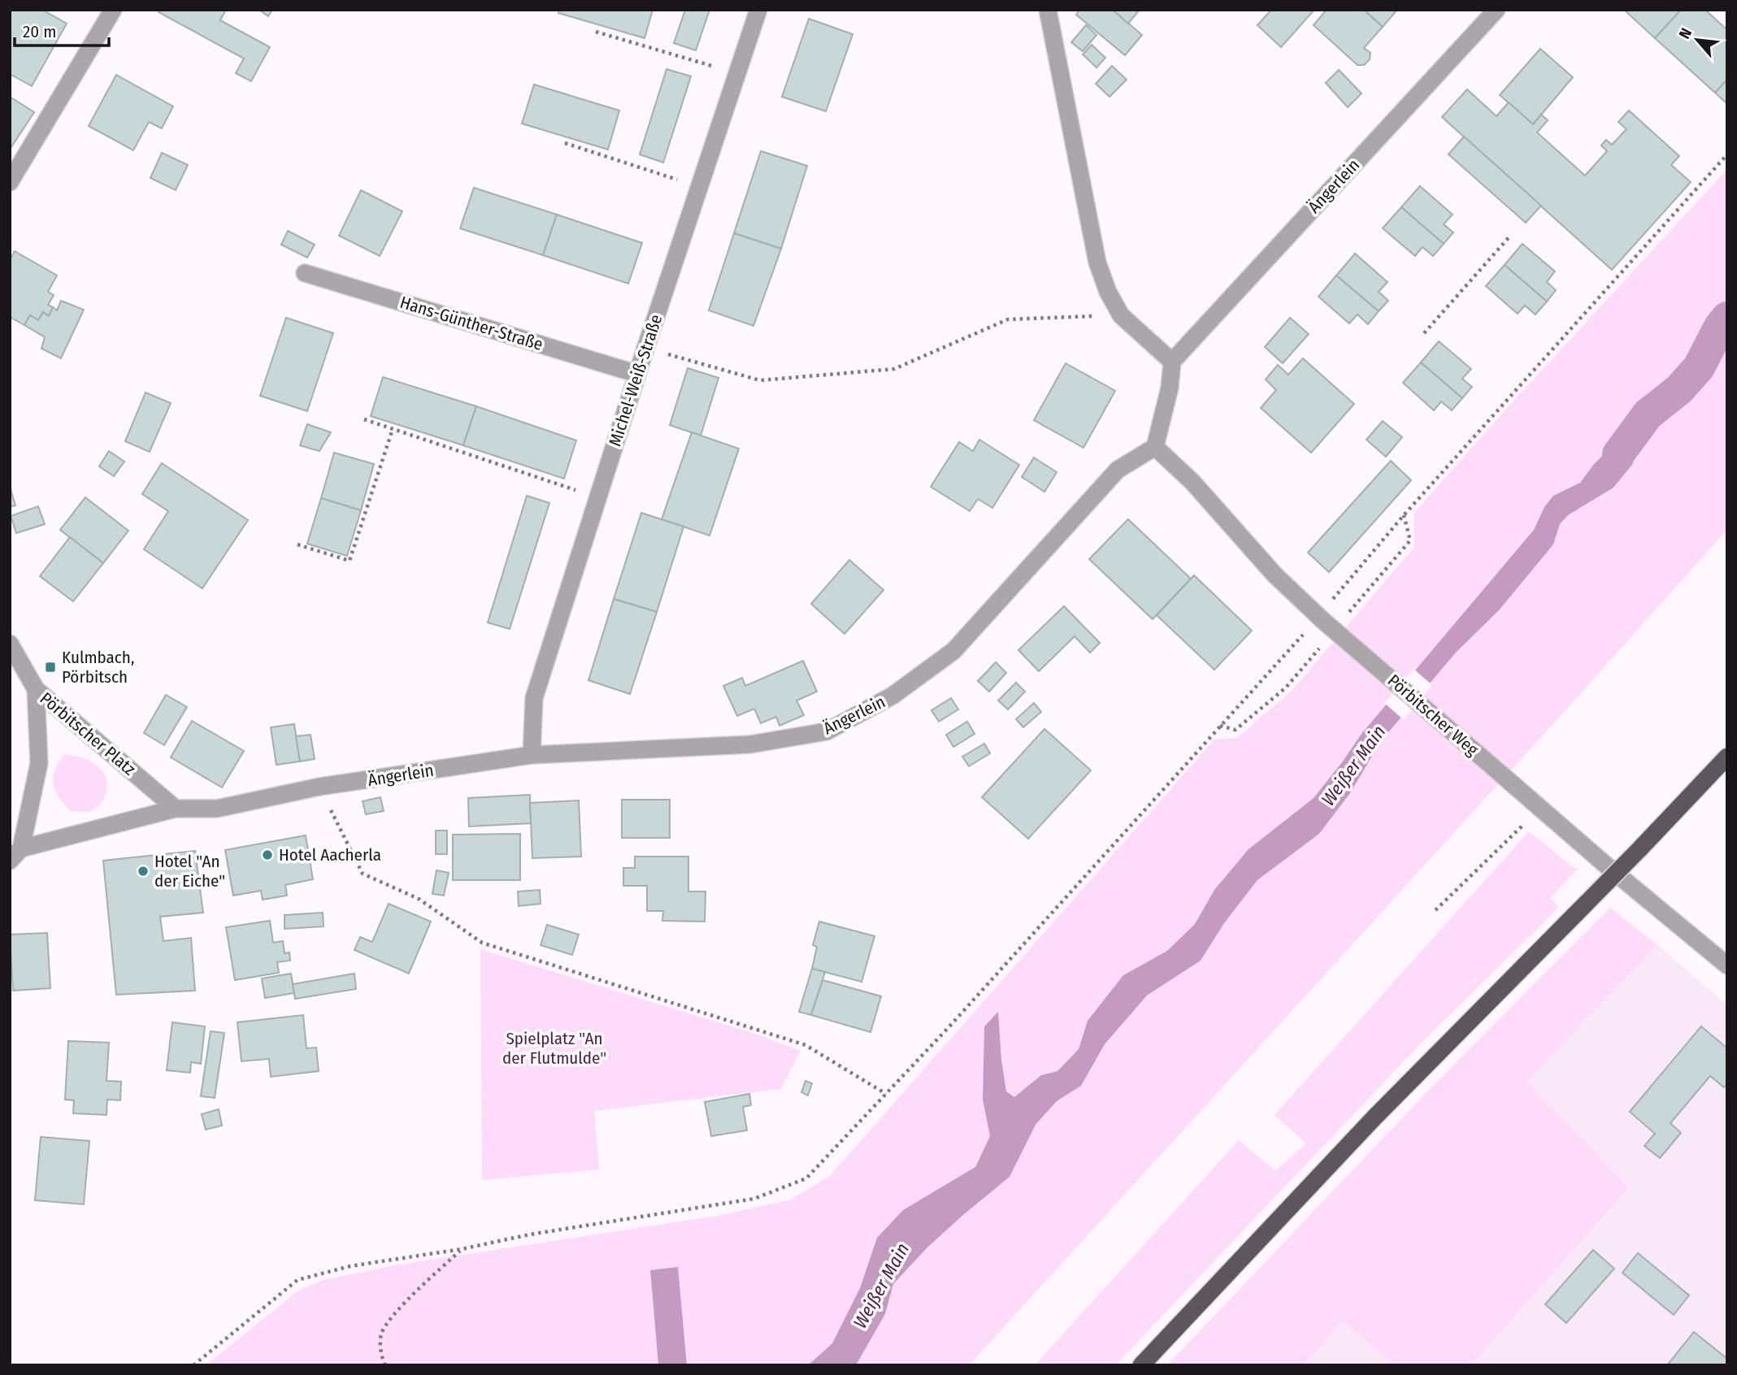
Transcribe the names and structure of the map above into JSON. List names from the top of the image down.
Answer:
{
  "streets": {
    "street": [
      "Ängerlein",
      "Hans-Günther-Straße",
      "Michel-Weiß-Straße",
      "Pörbitscher Weg",
      "Pörbitscher Platz"
    ]
  },
  "crossings": [
    ["Ängerlein", "Michel-Weiß-Straße"],
    ["Ängerlein", "Pörbitscher Weg"],
    ["Ängerlein", "Pörbitscher Platz"],
    ["Hans-Günther-Straße", "Michel-Weiß-Straße"]
  ],
  "water": ["Weißer Main"],
  "parks": ["Spielplatz \"An der Flutmulde\""],
  "places": {
    "transit": ["Kulmbach, Pörbitsch"],
    "other": ["Hotel Aacherla", "Hotel \"An der Eiche\""]
  },
  "scale_bar": "20 m",
  "north": "top left"
}
